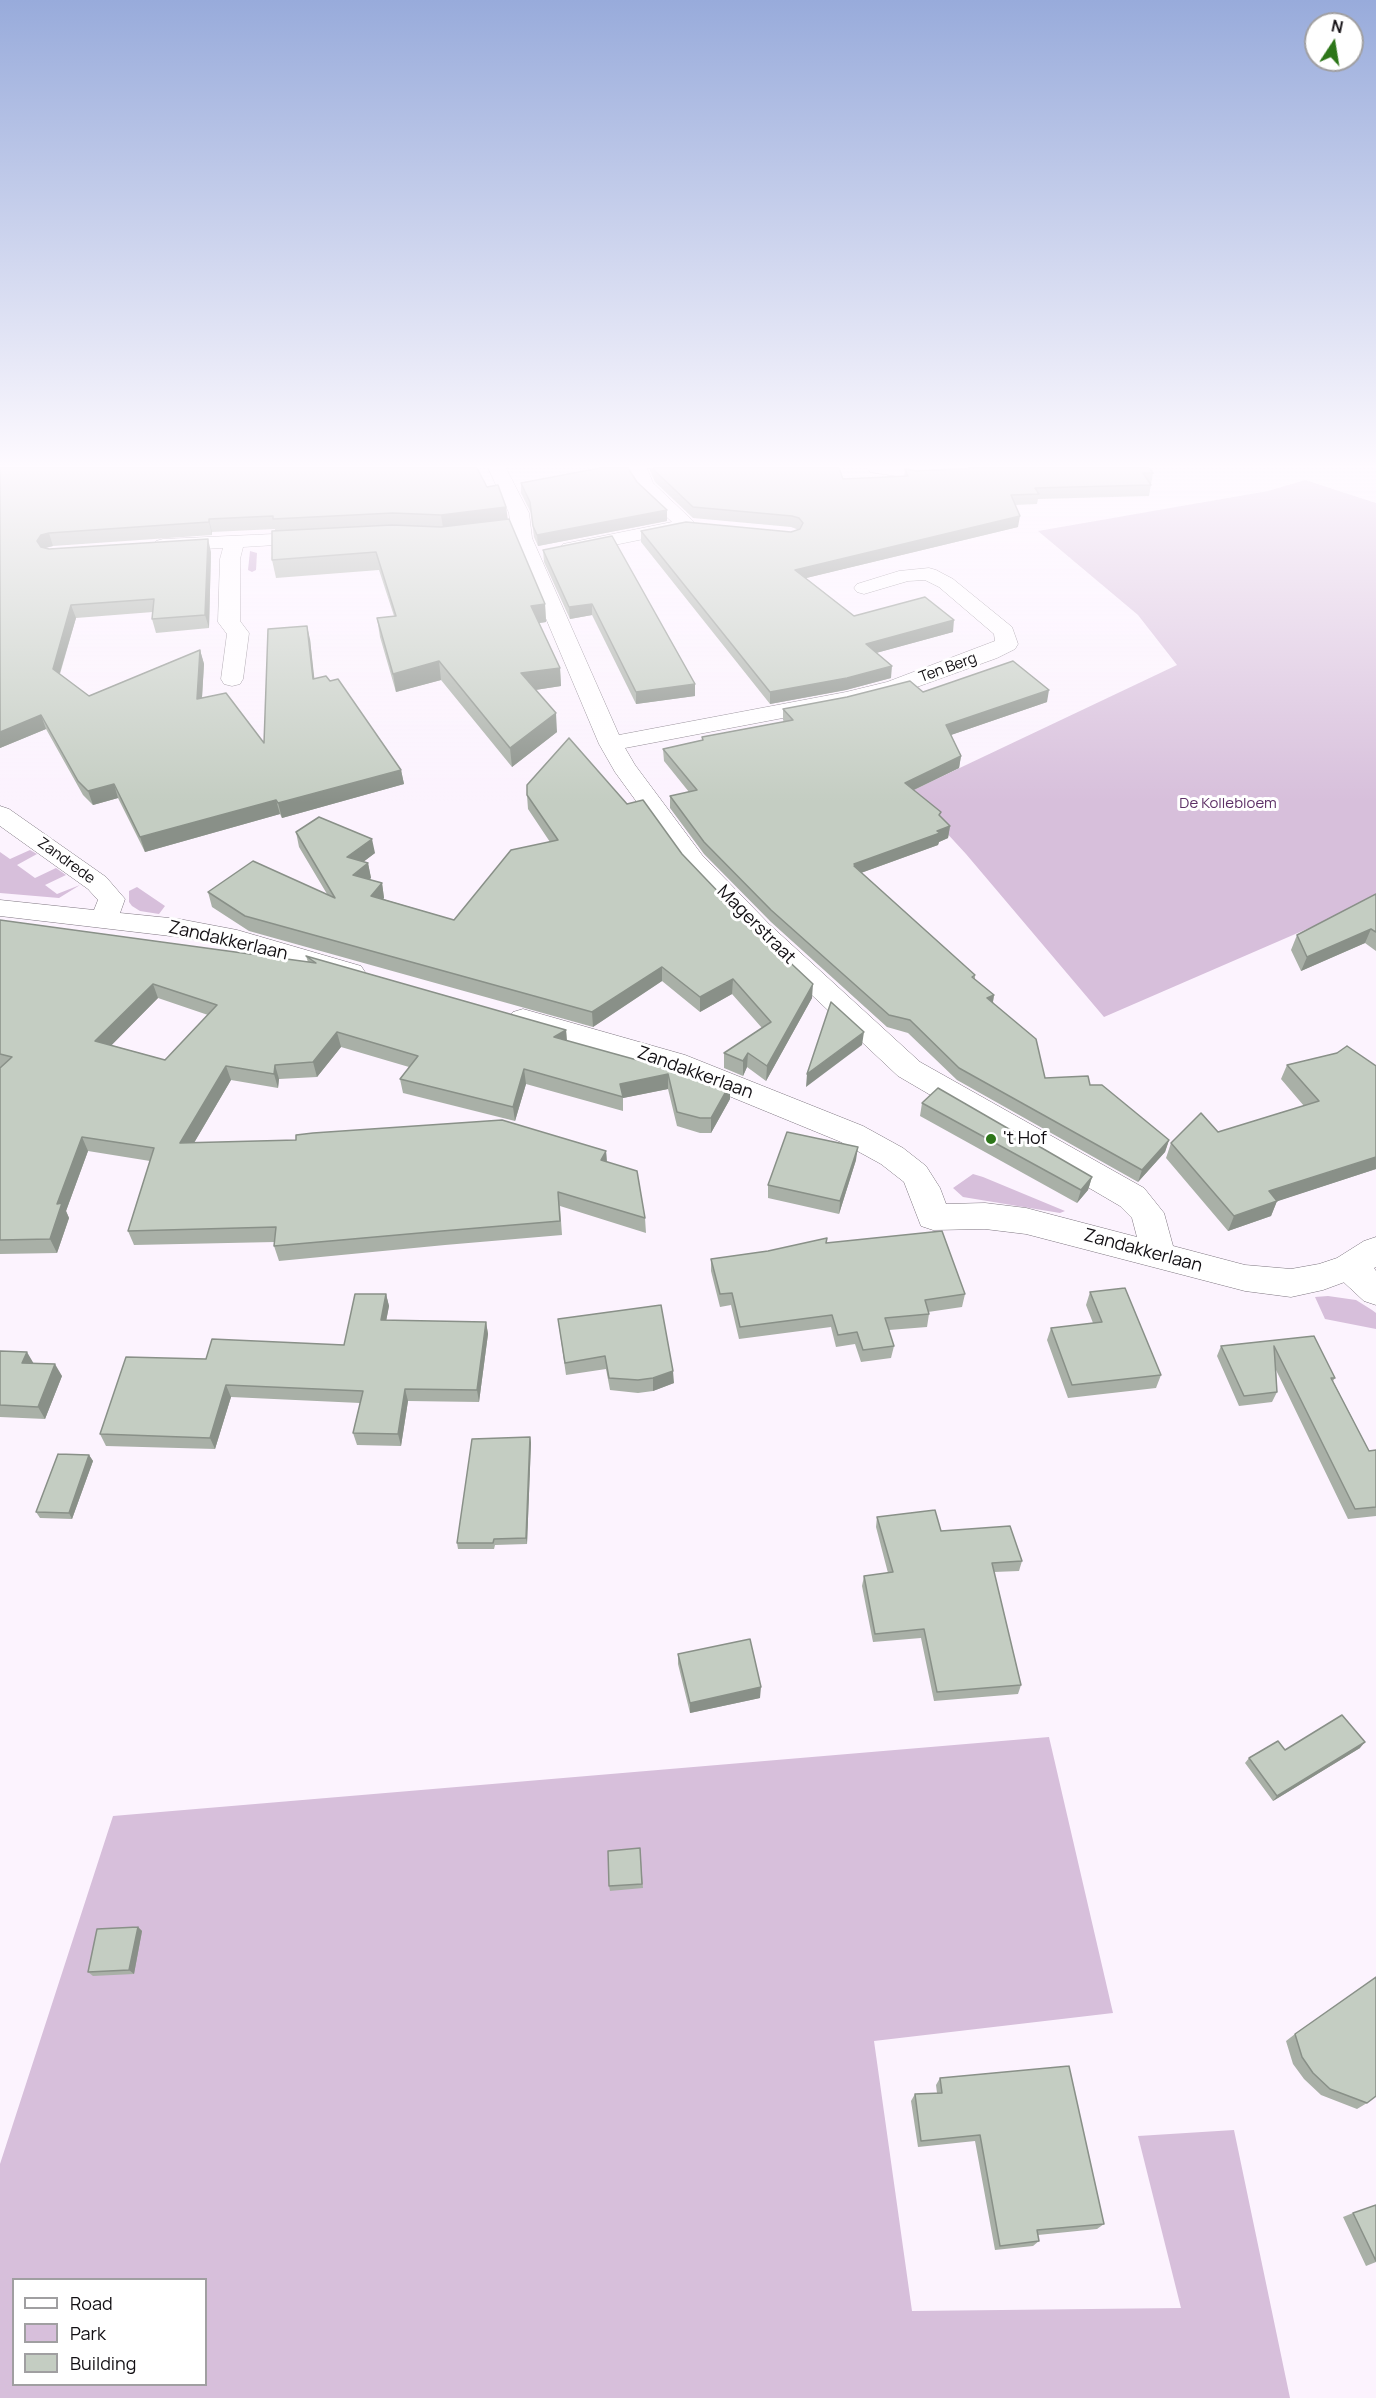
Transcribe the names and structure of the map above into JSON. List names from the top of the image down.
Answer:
{
  "streets": {
    "street": [
      "Ten Berg",
      "Zandrede",
      "Magerstraat",
      "Zandakkerlaan"
    ]
  },
  "crossings": [
    ["Ten Berg", "Magerstraat"],
    ["Zandrede", "Zandakkerlaan"],
    ["Magerstraat", "Zandakkerlaan"]
  ],
  "parks": ["De Kollebloem"],
  "places": ["'t Hof"],
  "legend": ["Road", "Park", "Building"],
  "north": "top"
}
